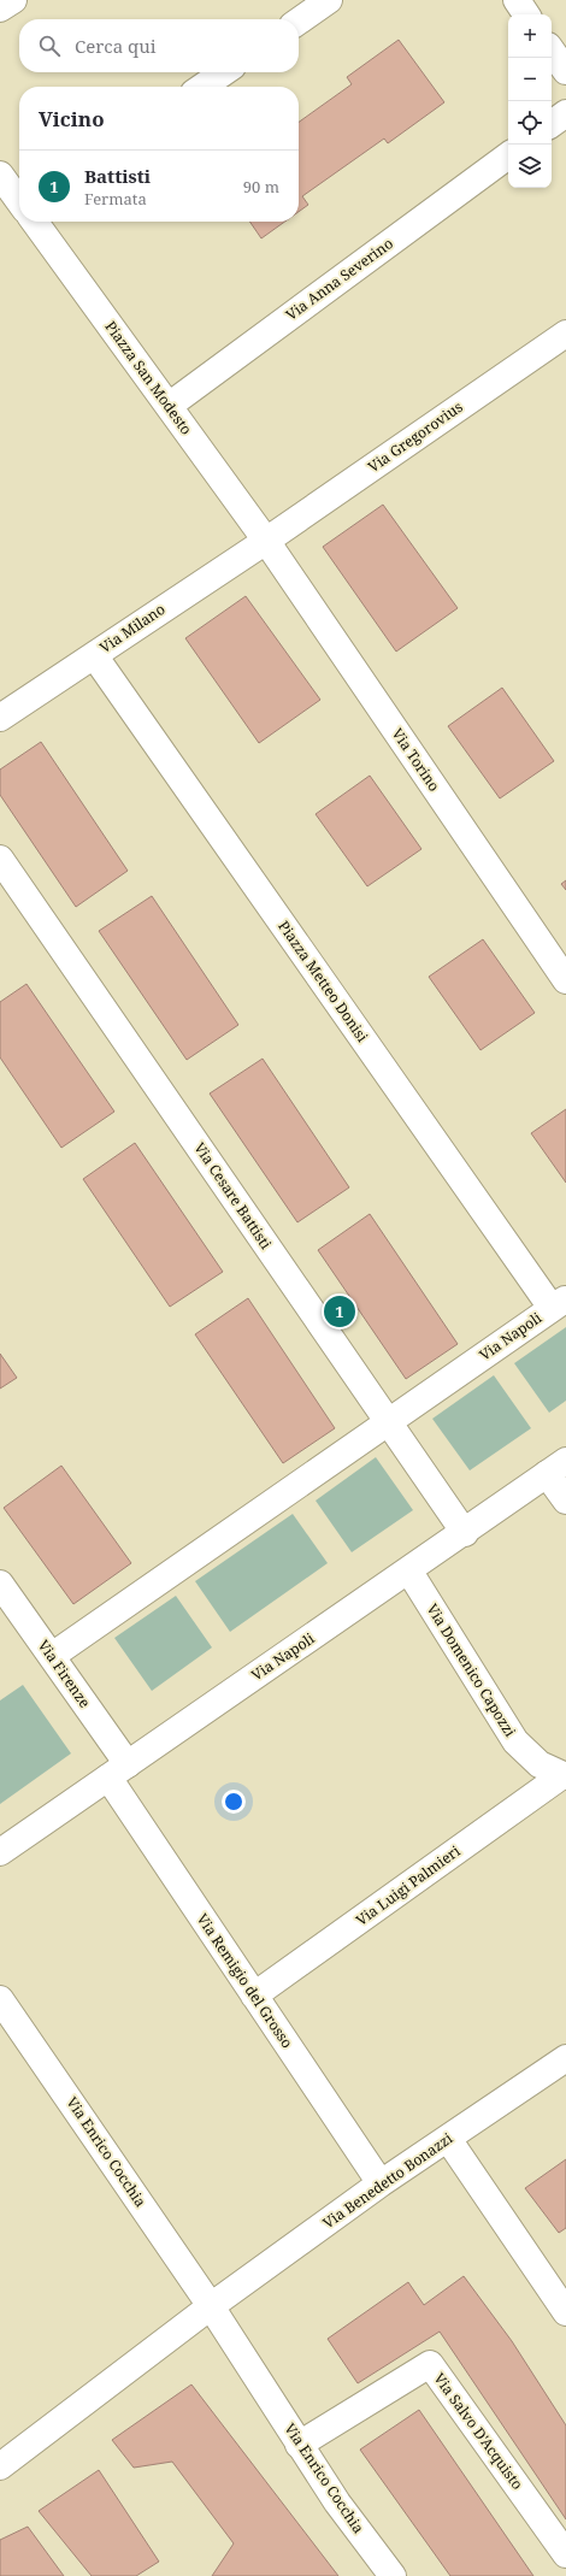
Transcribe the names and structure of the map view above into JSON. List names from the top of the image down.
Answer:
{
  "streets": {
    "street": [
      "Via Anna Severino",
      "Piazza San Modesto",
      "Via Gregorovius",
      "Via Milano",
      "Via Torino",
      "Piazza Metteo Donisi",
      "Via Cesare Battisti",
      "Via Napoli",
      "Via Domenico Capozzi",
      "Via Firenze",
      "Via Luigi Palmieri",
      "Via Remigio del Grosso",
      "Via Enrico Cocchia",
      "Via Benedetto Bonazzi",
      "Via Salvo D'Acquisto"
    ]
  },
  "crossings": [
    ["Via Anna Severino", "Piazza San Modesto"],
    ["Piazza San Modesto", "Via Gregorovius"],
    ["Piazza San Modesto", "Via Milano"],
    ["Piazza San Modesto", "Via Torino"],
    ["Via Gregorovius", "Via Milano"],
    ["Via Gregorovius", "Via Torino"],
    ["Via Milano", "Via Torino"],
    ["Via Milano", "Piazza Metteo Donisi"],
    ["Piazza Metteo Donisi", "Via Napoli"],
    ["Via Cesare Battisti", "Via Napoli"],
    ["Via Napoli", "Via Domenico Capozzi"],
    ["Via Napoli", "Via Firenze"],
    ["Via Napoli", "Via Remigio del Grosso"],
    ["Via Domenico Capozzi", "Via Luigi Palmieri"],
    ["Via Firenze", "Via Remigio del Grosso"],
    ["Via Luigi Palmieri", "Via Remigio del Grosso"],
    ["Via Remigio del Grosso", "Via Benedetto Bonazzi"],
    ["Via Enrico Cocchia", "Via Benedetto Bonazzi"],
    ["Via Enrico Cocchia", "Via Salvo D'Acquisto"]
  ],
  "page": {
    "map_buttons": ["+", "−"],
    "search": "Cerca qui",
    "heading": "Vicino",
    "list": [
      {
        "mark": "1",
        "name": "Battisti",
        "note": "Fermata",
        "value": "90 m"
      }
    ],
    "pins": "1"
  }
}
